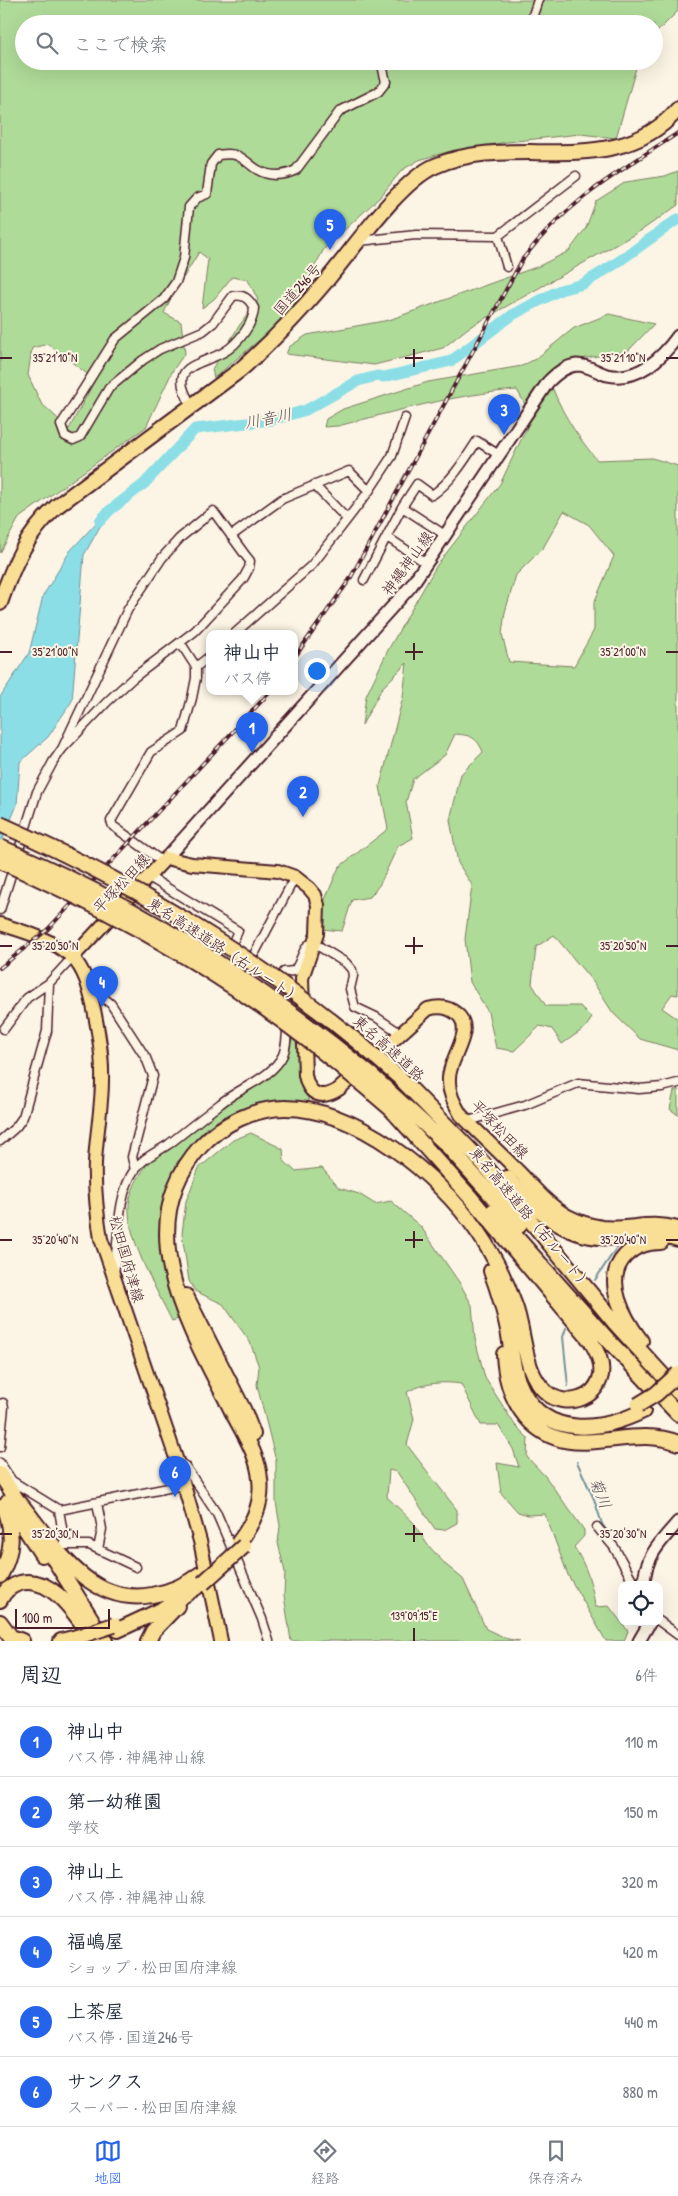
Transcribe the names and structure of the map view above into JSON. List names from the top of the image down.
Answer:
{
  "streets": {
    "highway": ["国道246号", "東名高速道路（右ルート）", "東名高速道路"],
    "main road": ["神縄神山線", "平塚松田線", "松田国府津線"]
  },
  "crossings": [
    ["神縄神山線", "平塚松田線"],
    ["平塚松田線", "松田国府津線"]
  ],
  "water": ["川音川", "菊川"],
  "scale_bar": "100 m",
  "page": {
    "search": "ここで検索",
    "pins": [
      "5",
      "3",
      "1",
      "2",
      "4",
      "6"
    ],
    "popup": ["神山中", "バス停"],
    "scale": "100 m",
    "heading": ["周辺", "6件"],
    "list": [
      {
        "mark": "1",
        "name": "神山中",
        "note": "バス停 · 神縄神山線",
        "value": "110 m"
      },
      {
        "mark": "2",
        "name": "第一幼稚園",
        "note": "学校",
        "value": "150 m"
      },
      {
        "mark": "3",
        "name": "神山上",
        "note": "バス停 · 神縄神山線",
        "value": "320 m"
      },
      {
        "mark": "4",
        "name": "福嶋屋",
        "note": "ショップ · 松田国府津線",
        "value": "420 m"
      },
      {
        "mark": "5",
        "name": "上茶屋",
        "note": "バス停 · 国道246号",
        "value": "440 m"
      },
      {
        "mark": "6",
        "name": "サンクス",
        "note": "スーパー · 松田国府津線",
        "value": "880 m"
      }
    ],
    "nav": ["地図", "経路", "保存済み"]
  },
  "coordinates": [
    "35°21'10\"N",
    "35°21'00\"N",
    "35°20'50\"N",
    "35°20'40\"N",
    "35°20'30\"N",
    "139°09'15\"E"
  ]
}
